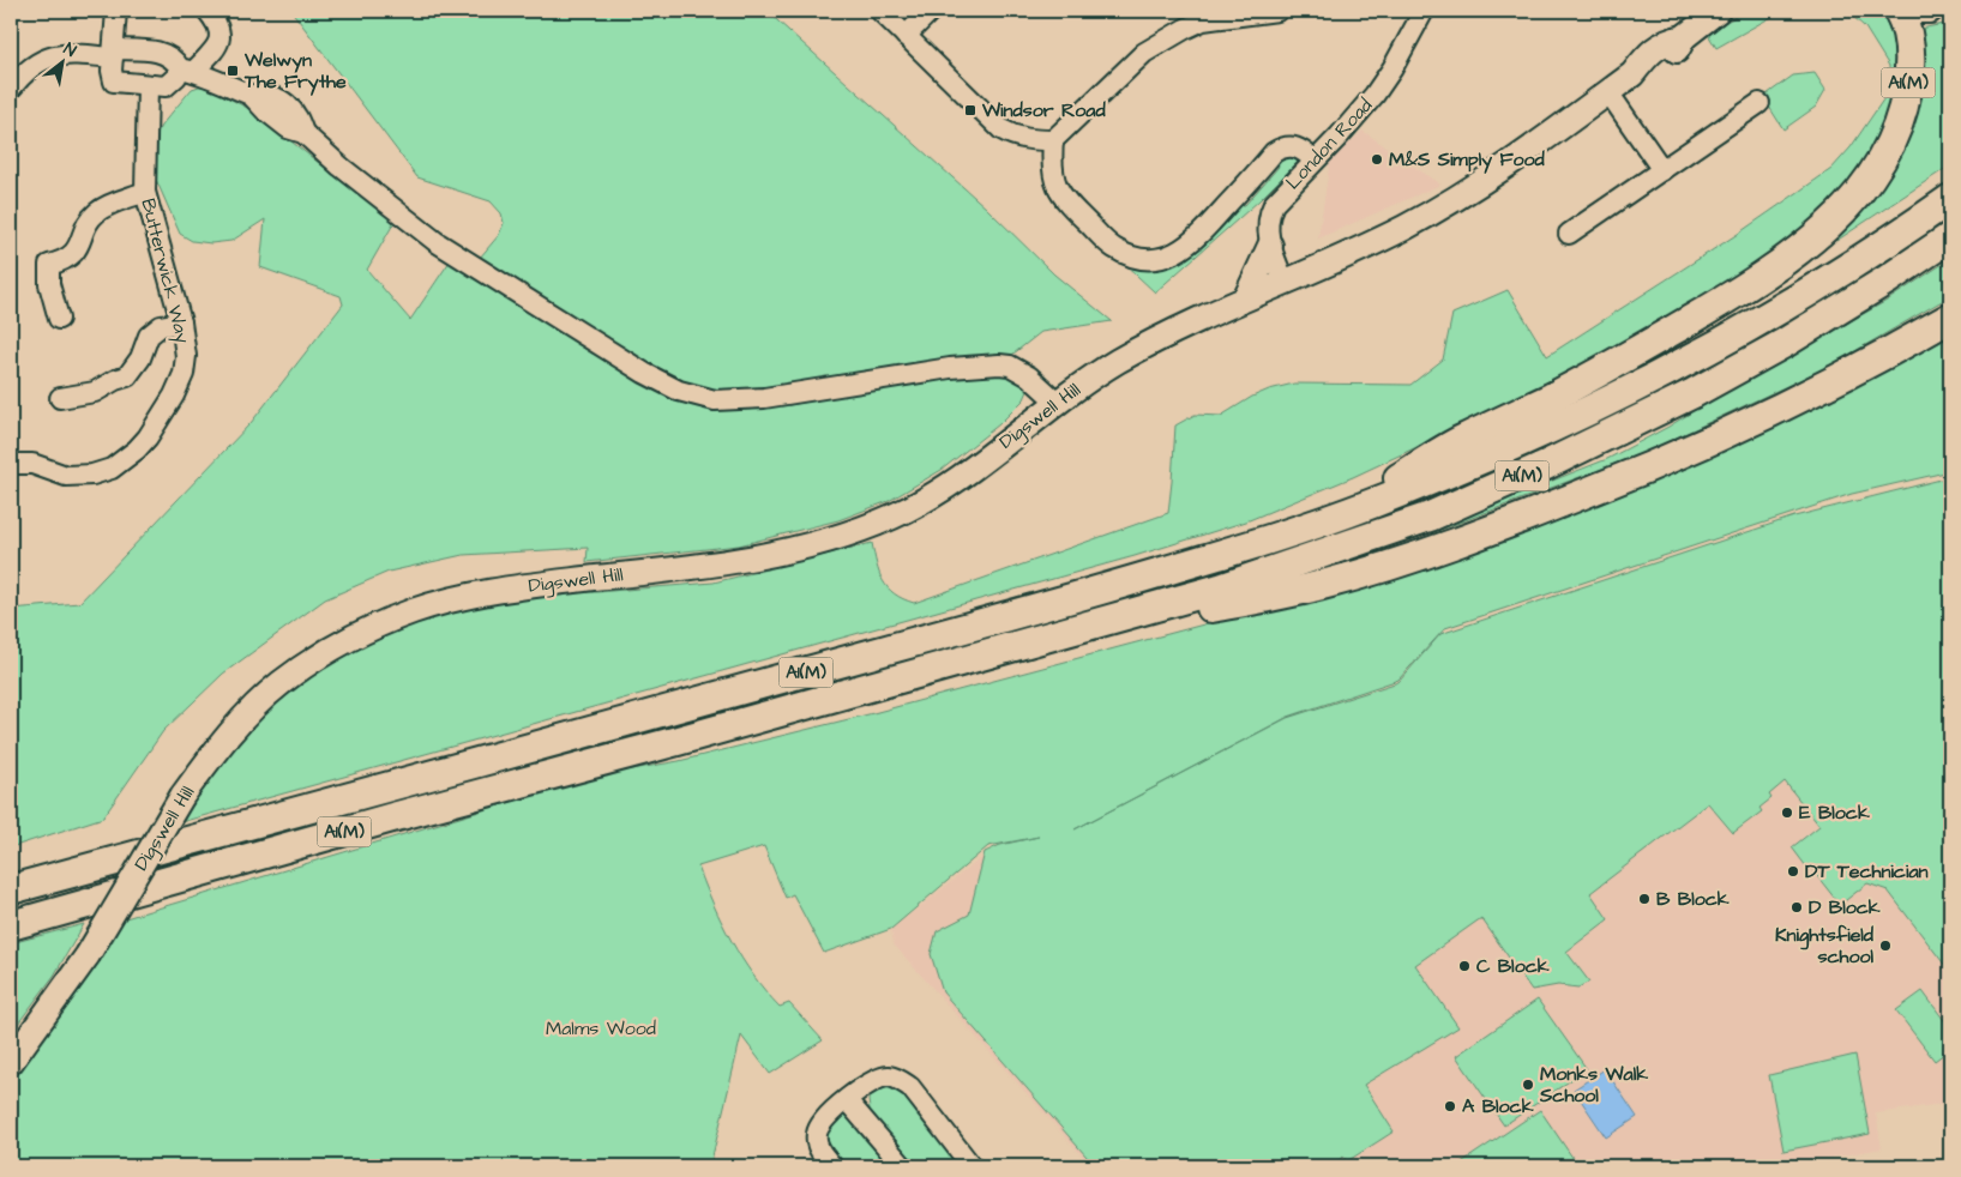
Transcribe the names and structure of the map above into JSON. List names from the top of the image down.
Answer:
{
  "streets": {
    "highway": ["A1(M)"],
    "main road": ["Digswell Hill"],
    "street": ["London Road", "Butterwick Way"]
  },
  "crossings": [
    ["London Road", "Digswell Hill"]
  ],
  "parks": ["Malms Wood"],
  "places": {
    "transit": ["Welwyn The Frythe", "Windsor Road"],
    "other": [
      "M&S Simply Food",
      "E Block",
      "DT Technician",
      "B Block",
      "D Block",
      "Knightsfield school",
      "C Block",
      "Monks Walk School",
      "A Block"
    ]
  },
  "north": "top right"
}
